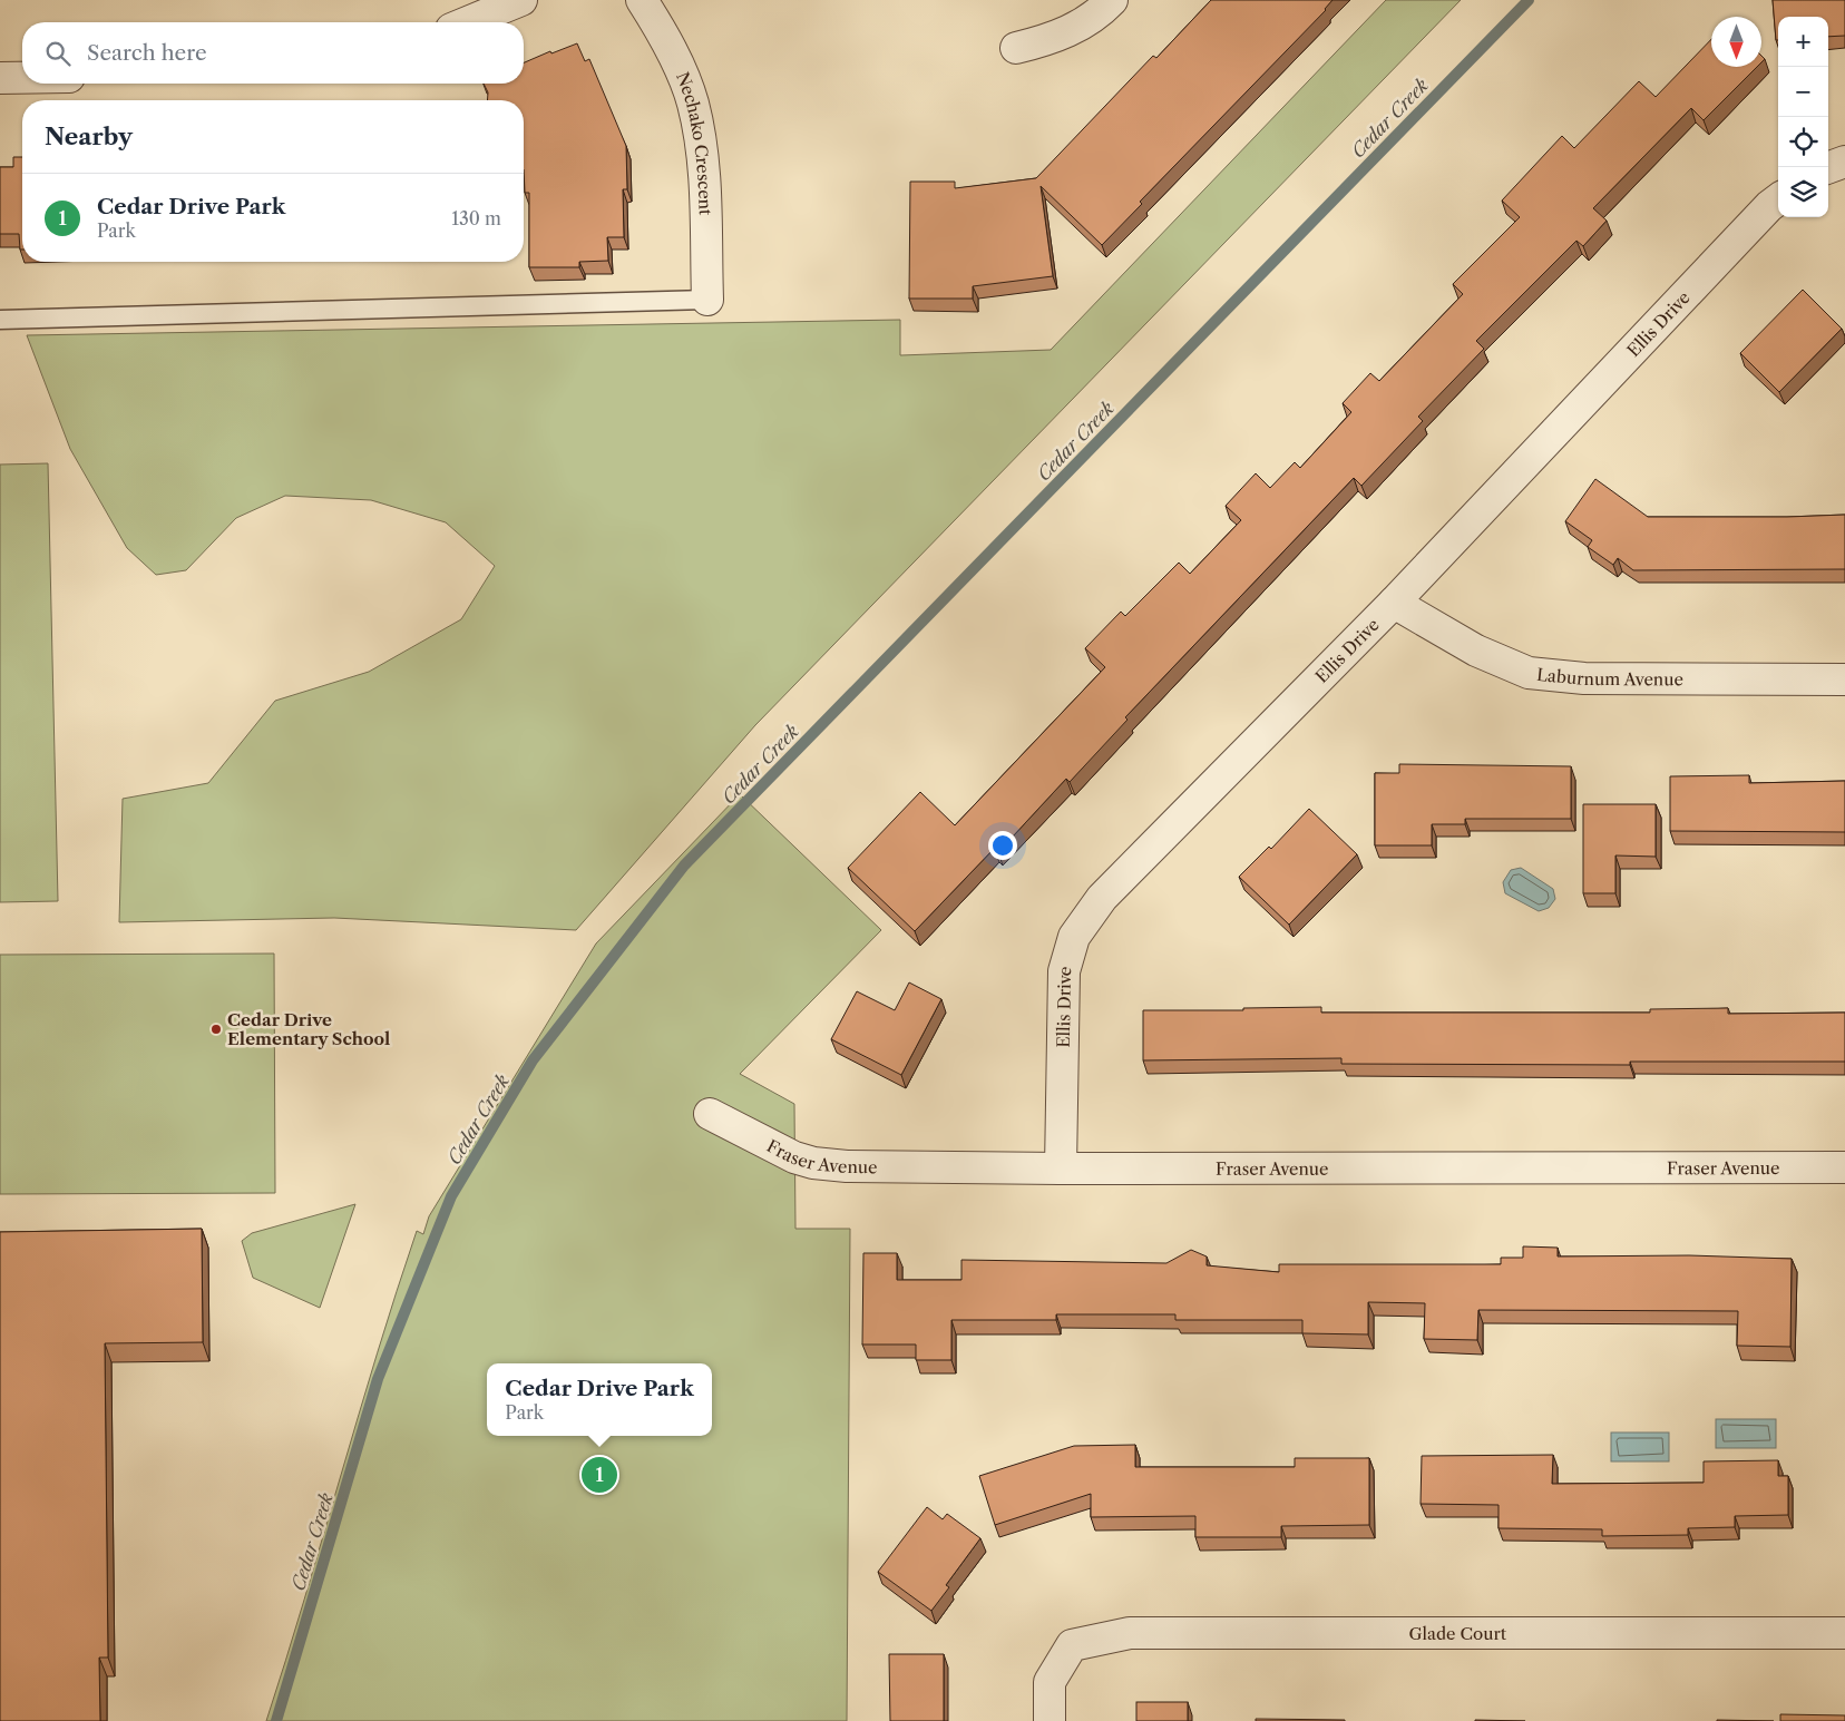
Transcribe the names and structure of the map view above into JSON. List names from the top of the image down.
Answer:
{
  "streets": {
    "street": [
      "Nechako Crescent",
      "Ellis Drive",
      "Laburnum Avenue",
      "Fraser Avenue",
      "Glade Court"
    ]
  },
  "crossings": [
    ["Ellis Drive", "Laburnum Avenue"],
    ["Ellis Drive", "Fraser Avenue"]
  ],
  "water": ["Cedar Creek"],
  "places": ["Cedar Drive Elementary School"],
  "north": "bottom",
  "page": {
    "map_buttons": ["+", "−"],
    "search": "Search here",
    "heading": "Nearby",
    "list": [
      {
        "mark": "1",
        "name": "Cedar Drive Park",
        "note": "Park",
        "value": "130 m"
      }
    ],
    "popup": ["Cedar Drive Park", "Park"],
    "pins": "1"
  }
}
